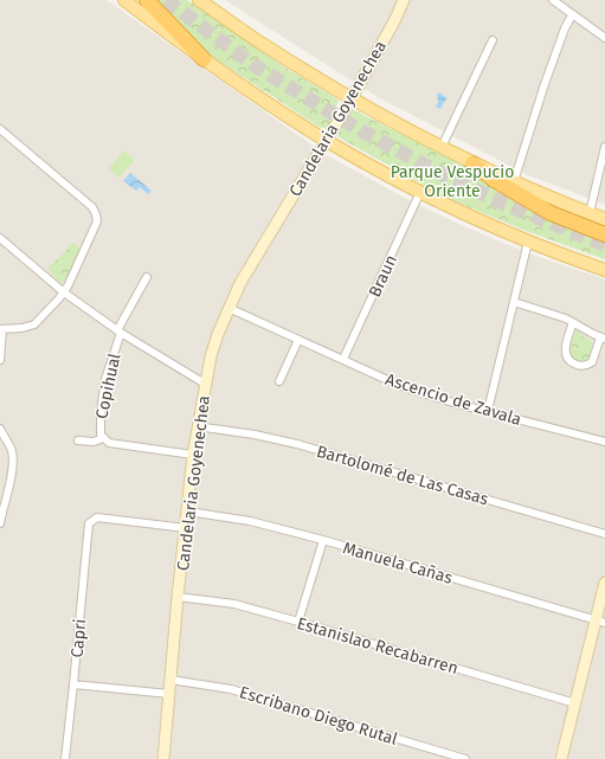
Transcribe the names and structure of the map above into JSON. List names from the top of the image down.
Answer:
{
  "streets": {
    "street": [
      "Candelaria Goyenechea",
      "Braun",
      "Copihual",
      "Ascencio de Zavala",
      "Bartolomé de Las Casas",
      "Manuela Cañas",
      "Capri",
      "Estanislao Recabarren",
      "Escribano Diego Rutal"
    ]
  },
  "crossings": [
    ["Candelaria Goyenechea", "Copihual"],
    ["Candelaria Goyenechea", "Ascencio de Zavala"],
    ["Candelaria Goyenechea", "Bartolomé de Las Casas"],
    ["Candelaria Goyenechea", "Manuela Cañas"],
    ["Candelaria Goyenechea", "Capri"],
    ["Candelaria Goyenechea", "Estanislao Recabarren"],
    ["Candelaria Goyenechea", "Escribano Diego Rutal"],
    ["Braun", "Ascencio de Zavala"]
  ],
  "parks": ["Parque Vespucio Oriente"]
}
